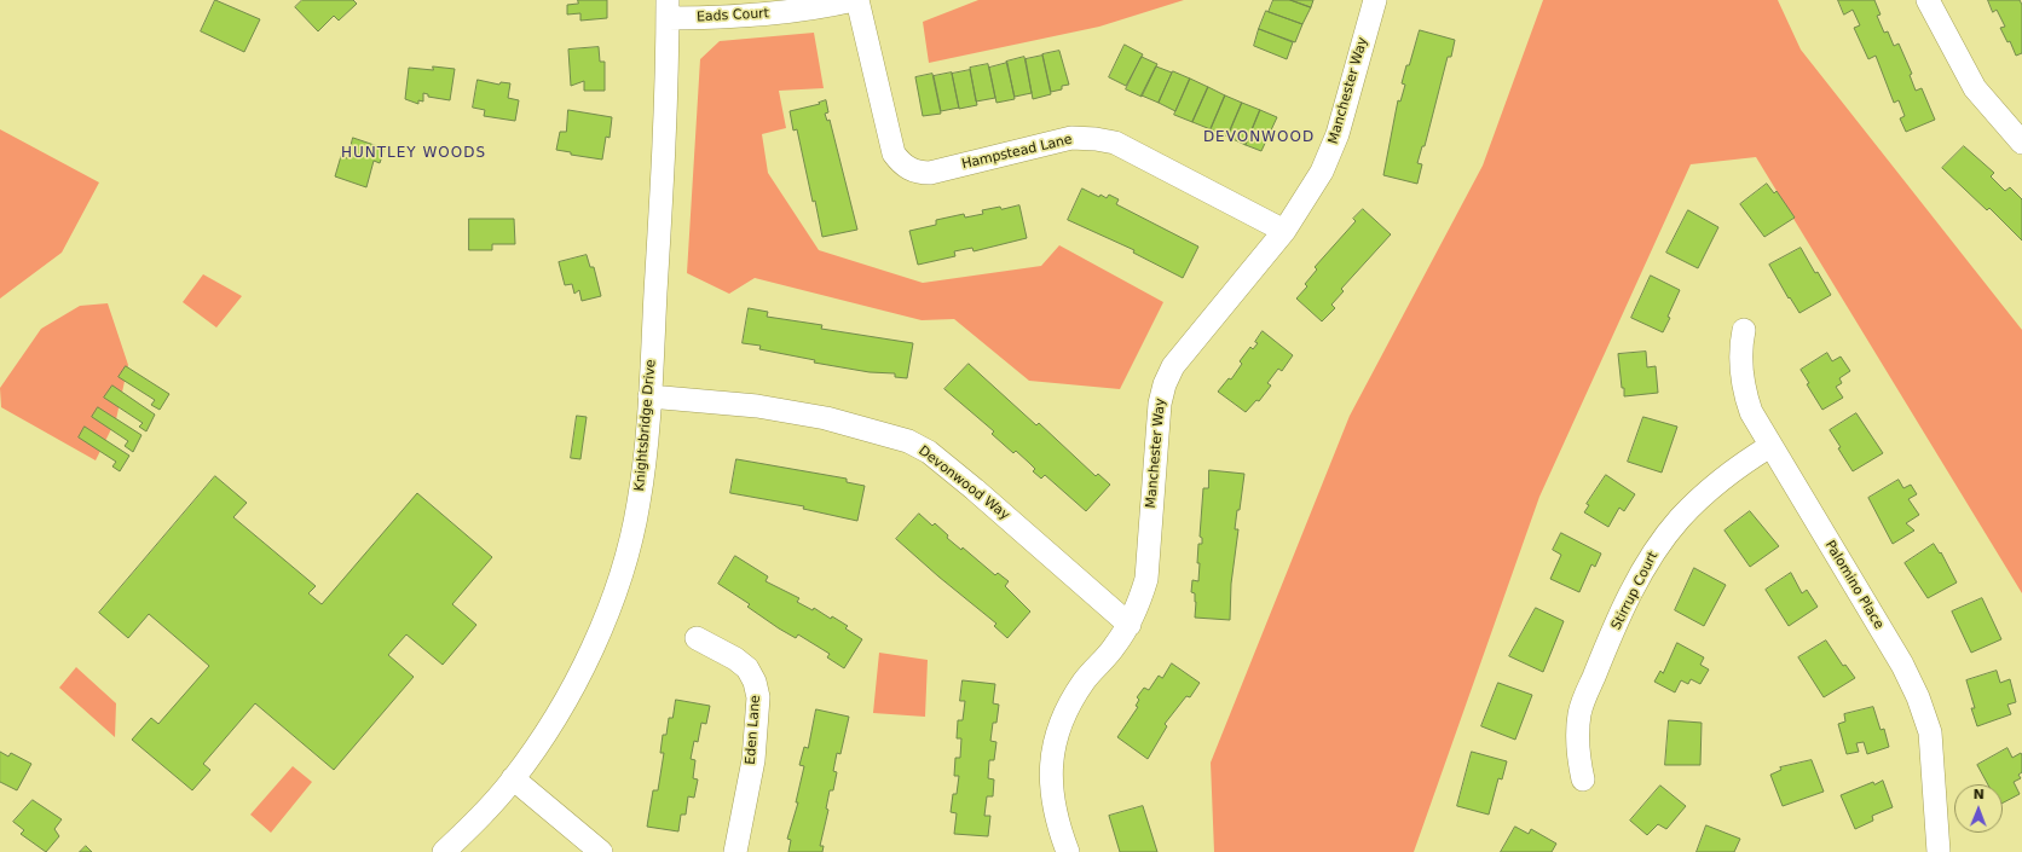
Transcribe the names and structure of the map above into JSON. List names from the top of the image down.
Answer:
{
  "streets": {
    "street": [
      "Eads Court",
      "Manchester Way",
      "Hampstead Lane",
      "Knightsbridge Drive",
      "Devonwood Way",
      "Palomino Place",
      "Stirrup Court",
      "Eden Lane"
    ]
  },
  "crossings": [
    ["Eads Court", "Knightsbridge Drive"],
    ["Manchester Way", "Hampstead Lane"],
    ["Manchester Way", "Devonwood Way"],
    ["Knightsbridge Drive", "Devonwood Way"],
    ["Palomino Place", "Stirrup Court"]
  ],
  "districts": ["DEVONWOOD", "HUNTLEY WOODS"],
  "north": "top"
}
